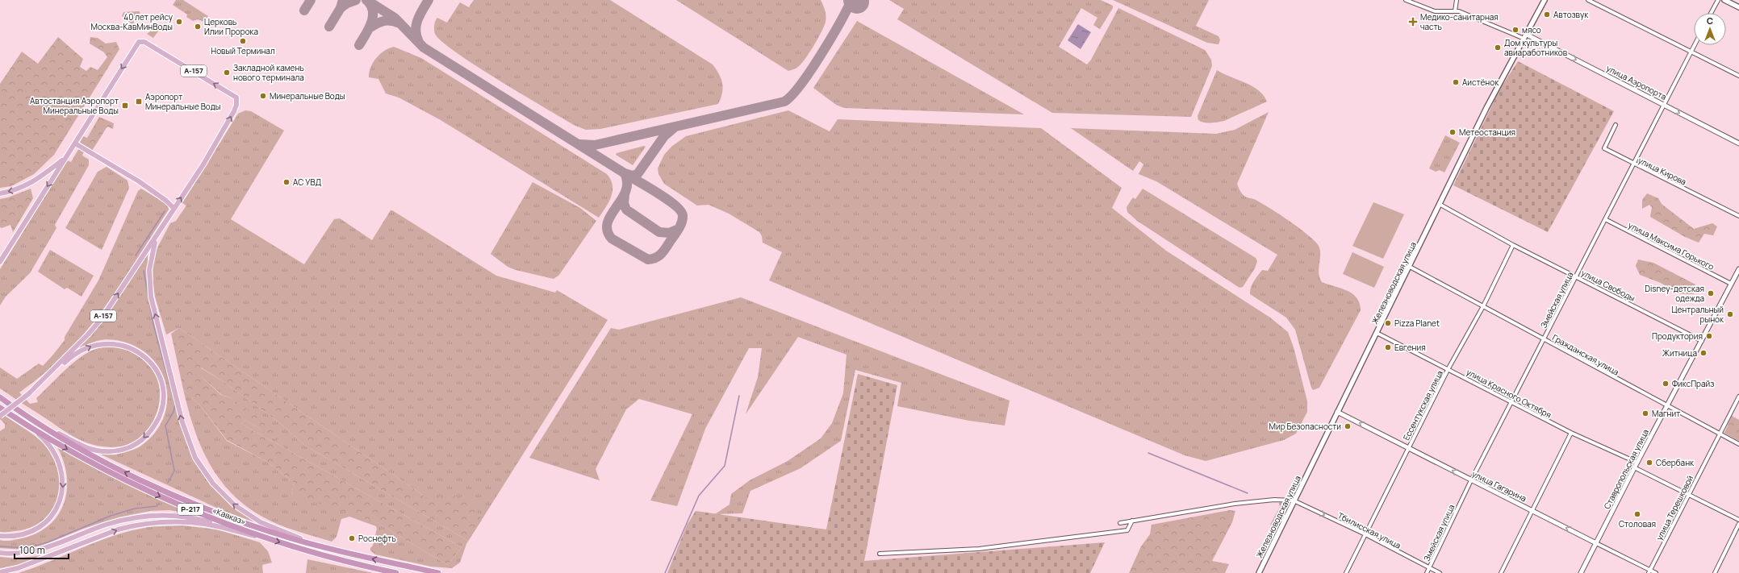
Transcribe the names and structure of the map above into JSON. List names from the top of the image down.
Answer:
{
  "streets": {
    "highway": ["Р-217", "«Кавказ»"],
    "main road": ["А-157", "Железноводская улица"],
    "street": [
      "улица Аэропорта",
      "улица Кирова",
      "улица Максима Горького",
      "улица Свободы",
      "Змейская улица",
      "Гражданская улица",
      "улица Красного Октября",
      "Ессентукская улица",
      "Ставропольская улица",
      "улица Гагарина",
      "улица Терешковой",
      "Тбилисская улица"
    ]
  },
  "crossings": [
    ["улица Аэропорта", "Железноводская улица"],
    ["улица Аэропорта", "Змейская улица"],
    ["улица Кирова", "Змейская улица"],
    ["улица Максима Горького", "Змейская улица"],
    ["улица Максима Горького", "Ставропольская улица"],
    ["Железноводская улица", "улица Свободы"],
    ["Железноводская улица", "Гражданская улица"],
    ["Железноводская улица", "улица Красного Октября"],
    ["Железноводская улица", "улица Гагарина"],
    ["Железноводская улица", "Тбилисская улица"],
    ["улица Свободы", "Змейская улица"],
    ["улица Свободы", "Ессентукская улица"],
    ["улица Свободы", "Ставропольская улица"],
    ["Змейская улица", "Гражданская улица"],
    ["Змейская улица", "улица Красного Октября"],
    ["Змейская улица", "улица Гагарина"],
    ["Змейская улица", "Тбилисская улица"],
    ["Гражданская улица", "Ессентукская улица"],
    ["Гражданская улица", "Ставропольская улица"],
    ["Гражданская улица", "улица Терешковой"],
    ["улица Красного Октября", "Ессентукская улица"],
    ["улица Красного Октября", "Ставропольская улица"],
    ["Ессентукская улица", "улица Гагарина"],
    ["Ессентукская улица", "Тбилисская улица"],
    ["Ставропольская улица", "улица Гагарина"],
    ["улица Гагарина", "улица Терешковой"],
    ["Р-217", "«Кавказ»"]
  ],
  "one_way": ["улица Аэропорта", "улица Гагарина", "Тбилисская улица"],
  "places": {
    "other": [
      "Автозвук",
      "40 лет рейсу Москва-КавМинВоды",
      "Церковь Илии Пророка",
      "мясо",
      "Новый Терминал",
      "Дом культуры авиаработников",
      "Закладной камень нового терминала",
      "Аистёнок",
      "Минеральные Воды",
      "Метеостанция",
      "АС УВД",
      "Disney-детская одежда",
      "Центральный рынок",
      "Pizza Planet",
      "Продуктория",
      "Евгения",
      "Житница",
      "ФиксПрайз",
      "Магнит",
      "Мир Безопасности",
      "Сбербанк",
      "Столовая",
      "Роснефть"
    ],
    "health": ["Медико-санитарная часть"],
    "transit": ["Аэропорт Минеральные Воды", "Автостанция Аэропорт Минеральные Воды"]
  },
  "scale_bar": "100 m",
  "north": "top"
}
